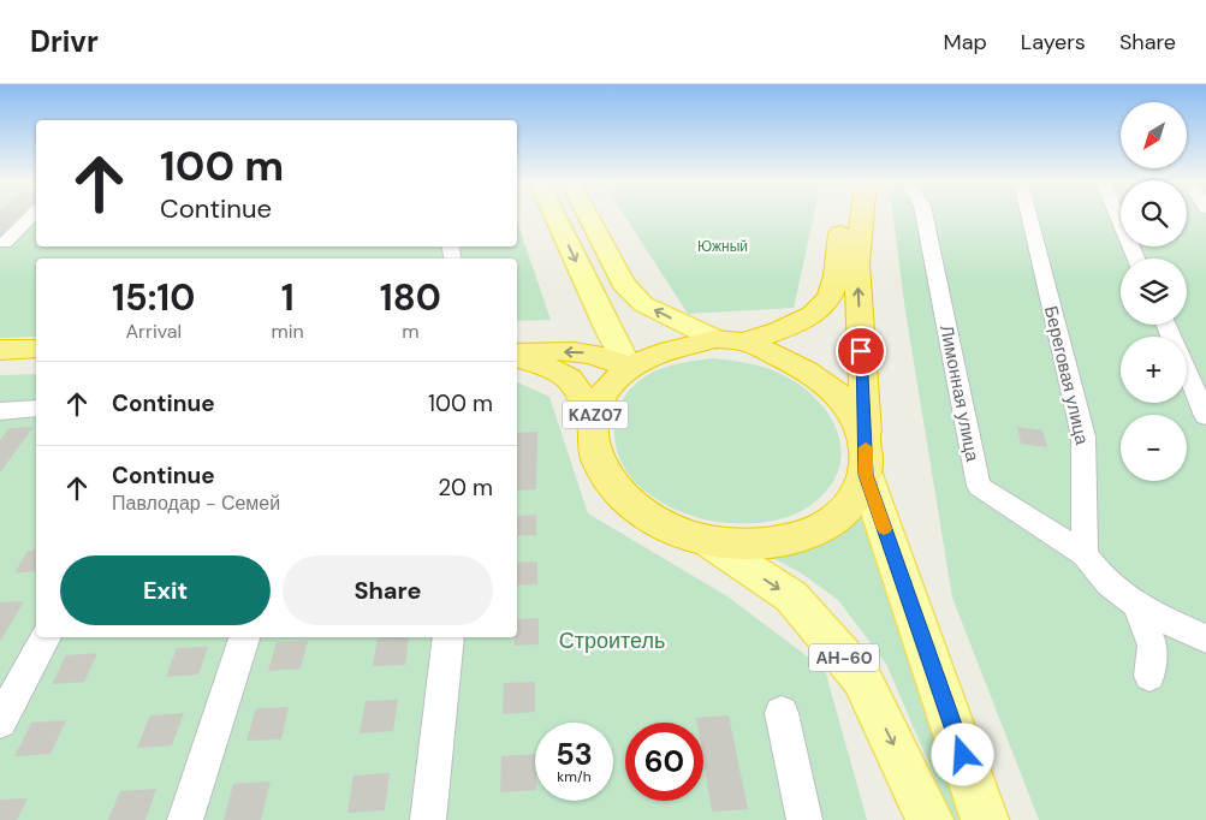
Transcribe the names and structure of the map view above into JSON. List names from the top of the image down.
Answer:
{
  "streets": {
    "highway": ["KAZ07"],
    "main road": ["АН-60"],
    "street": ["Береговая улица", "Лимонная улица"]
  },
  "crossings": [
    ["Береговая улица", "Лимонная улица"],
    ["KAZ07", "АН-60"]
  ],
  "parks": ["Южный", "Строитель"],
  "north": "bottom left",
  "page": {
    "header": "Drivr",
    "nav": ["Map", "Layers", "Share"],
    "map_buttons": ["+", "−"],
    "turn": ["100 m", "Continue"],
    "eta": [
      "15:10",
      "Arrival",
      "1",
      "min",
      "180",
      "m"
    ],
    "list": [
      {
        "name": "Continue",
        "value": "100 m"
      },
      {
        "name": "Continue",
        "note": "Павлодар - Семей",
        "value": "20 m"
      }
    ],
    "buttons": ["Exit", "Share"],
    "speed": "53 km/h",
    "limit": "60"
  }
}
